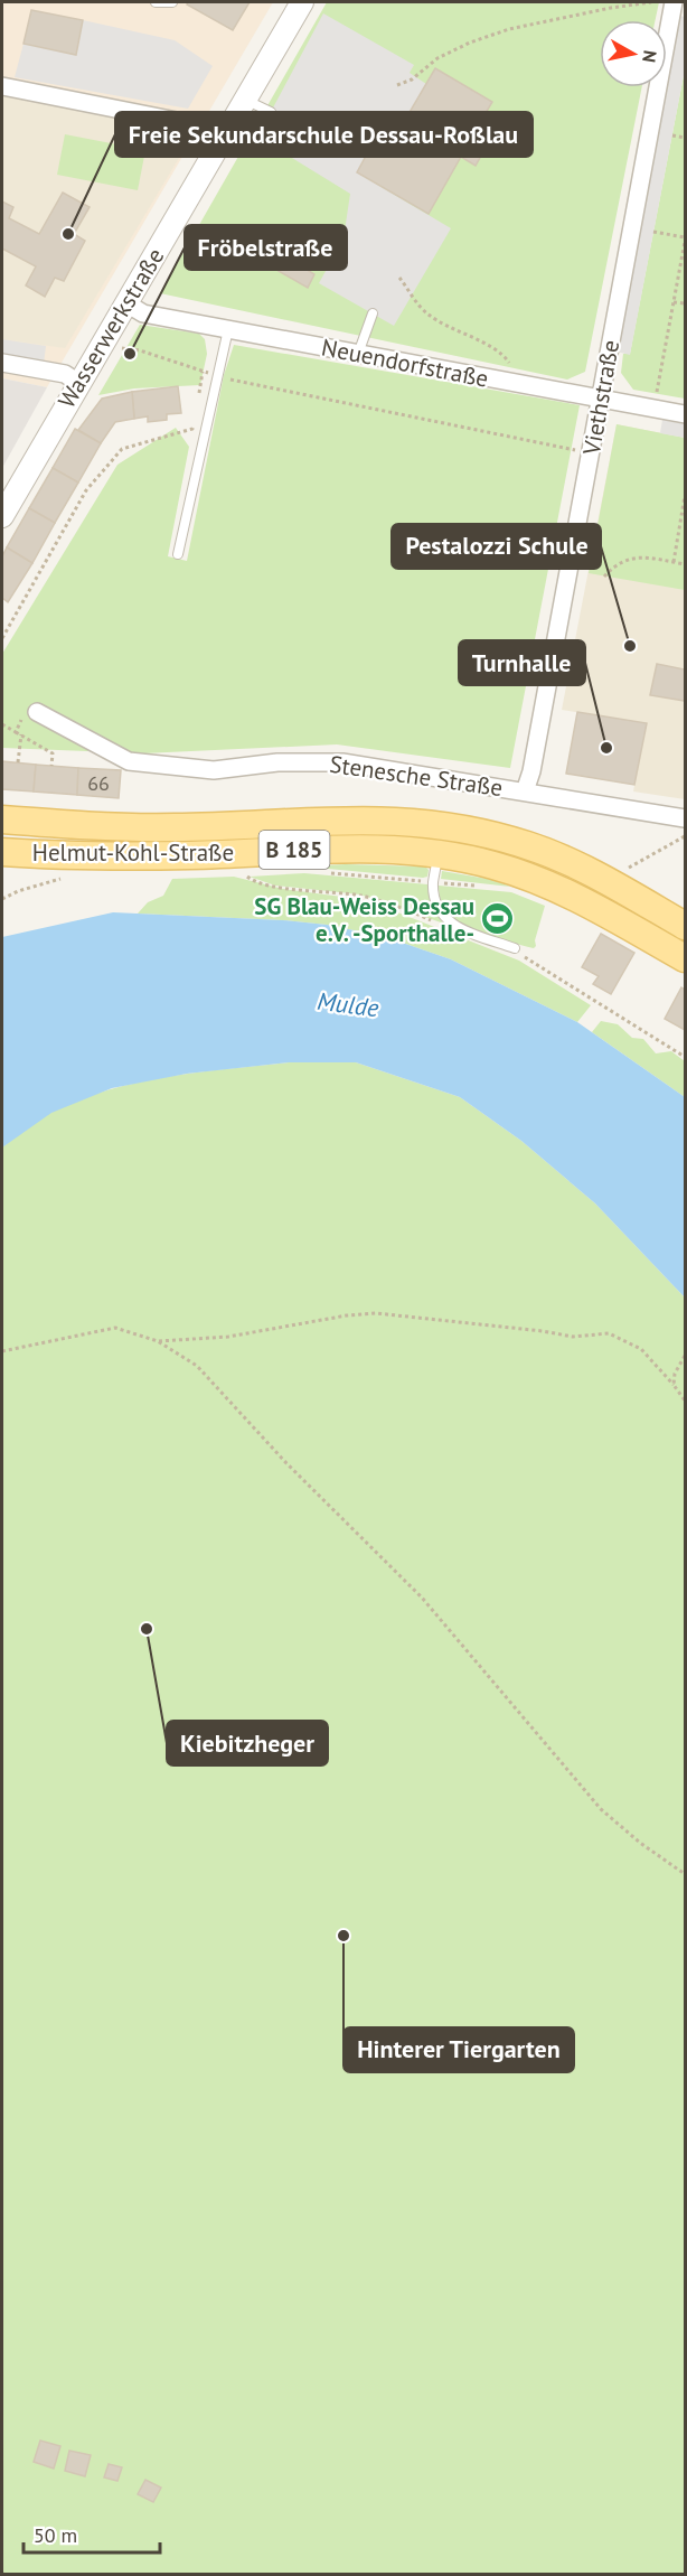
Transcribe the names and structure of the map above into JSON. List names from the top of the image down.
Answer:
{
  "streets": {
    "main road": ["B 185", "Helmut-Kohl-Straße"],
    "street": [
      "Wasserwerkstraße",
      "Neuendorfstraße",
      "Viethstraße",
      "Stenesche Straße"
    ]
  },
  "crossings": [
    ["Wasserwerkstraße", "Neuendorfstraße"],
    ["Neuendorfstraße", "Viethstraße"],
    ["Viethstraße", "Stenesche Straße"]
  ],
  "water": ["Mulde"],
  "places": {
    "other": [
      "Freie Sekundarschule Dessau-Roßlau",
      "Fröbelstraße",
      "Pestalozzi Schule",
      "Turnhalle",
      "Kiebitzheger",
      "Hinterer Tiergarten"
    ],
    "sports": ["SG Blau-Weiss Dessau e.V. -Sporthalle-"]
  },
  "house_numbers": ["66"],
  "scale_bar": "50 m",
  "north": "right"
}
